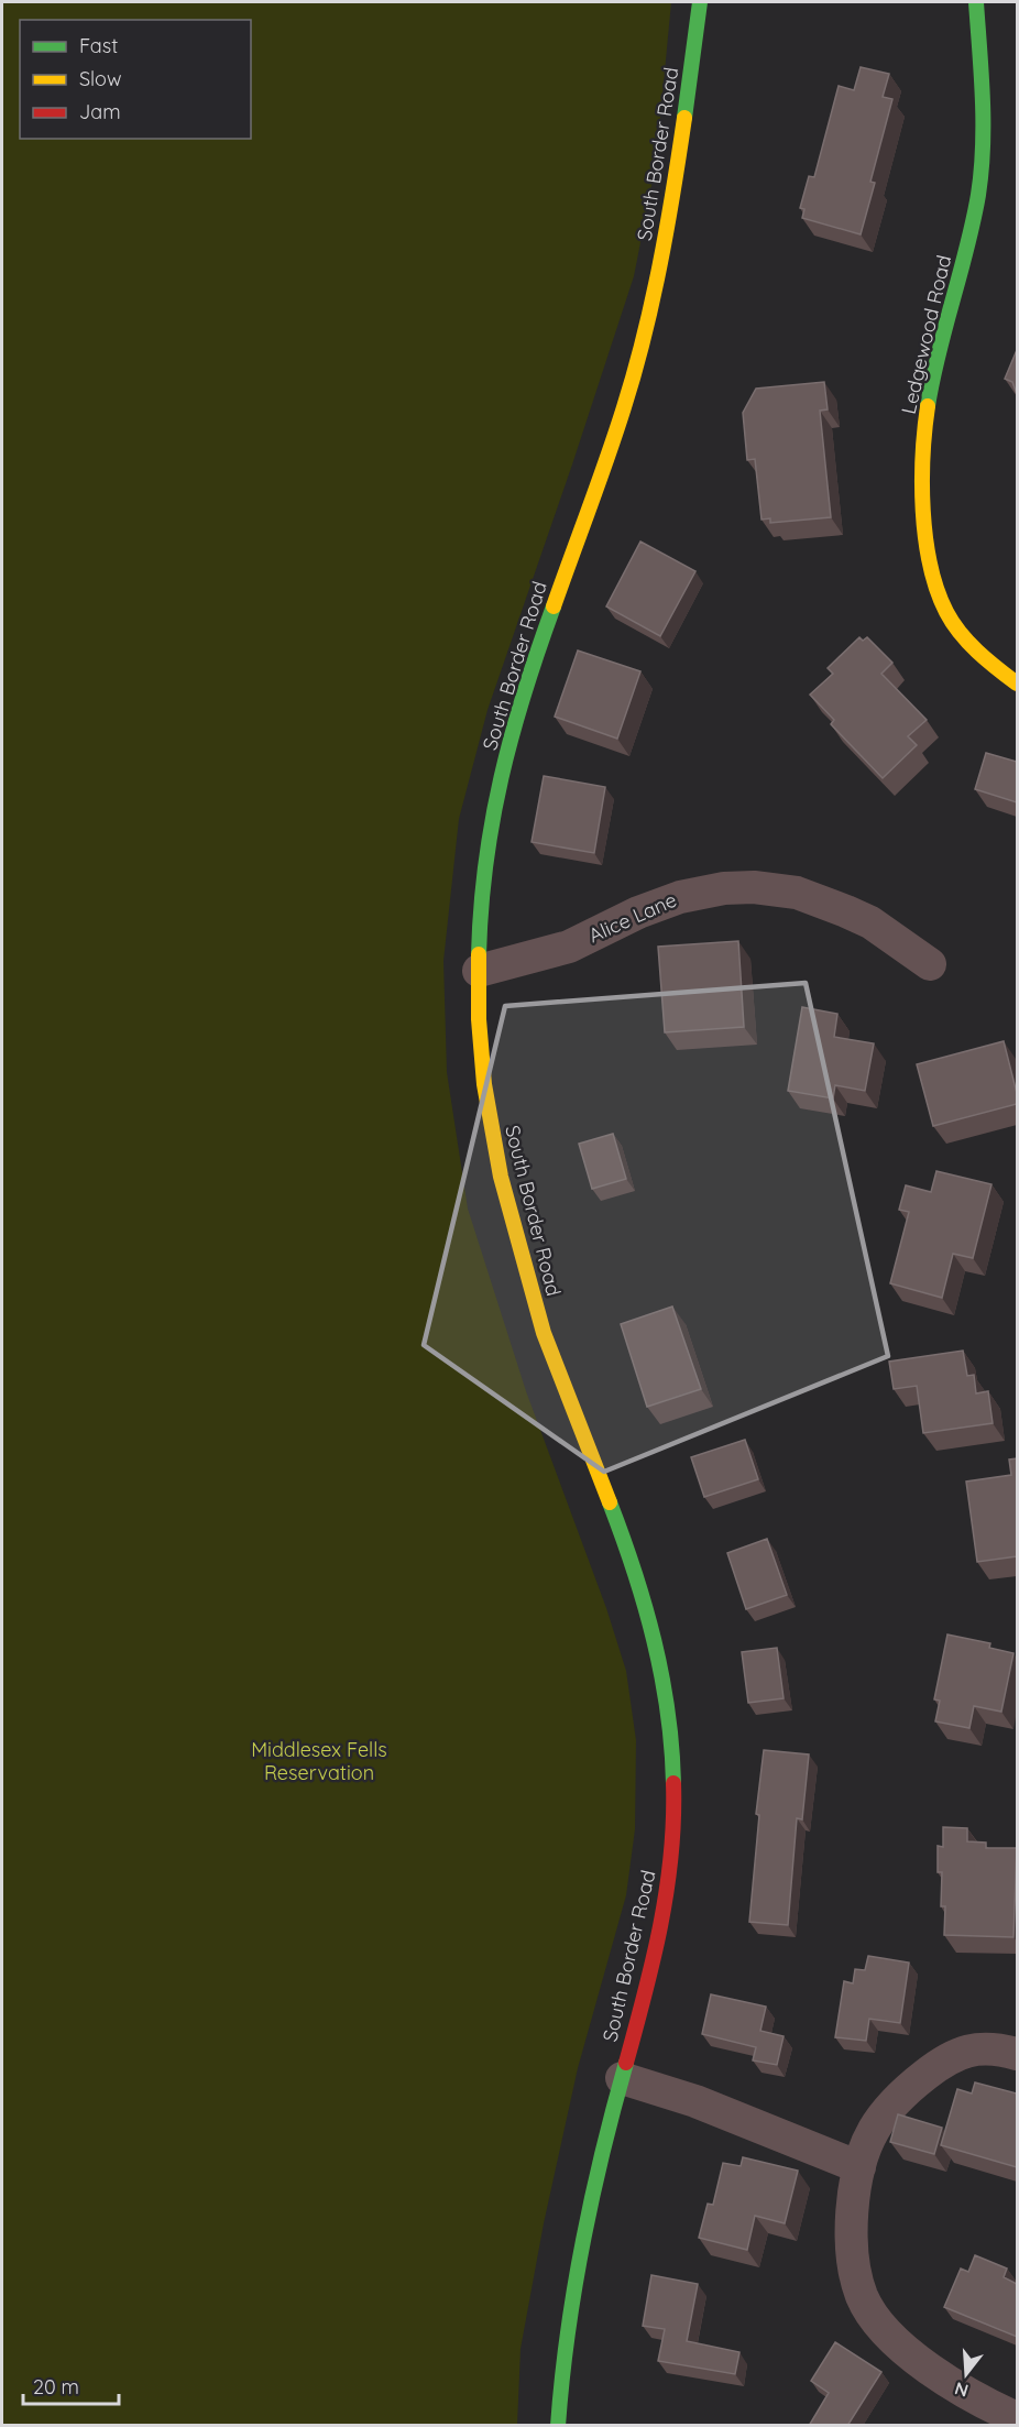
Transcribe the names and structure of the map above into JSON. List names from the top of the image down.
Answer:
{
  "streets": {
    "main road": ["South Border Road", "Ledgewood Road"],
    "street": ["Alice Lane"]
  },
  "crossings": [
    ["South Border Road", "Alice Lane"]
  ],
  "parks": ["Middlesex Fells Reservation"],
  "legend": ["Fast", "Slow", "Jam"],
  "scale_bar": "20 m",
  "north": "bottom"
}
